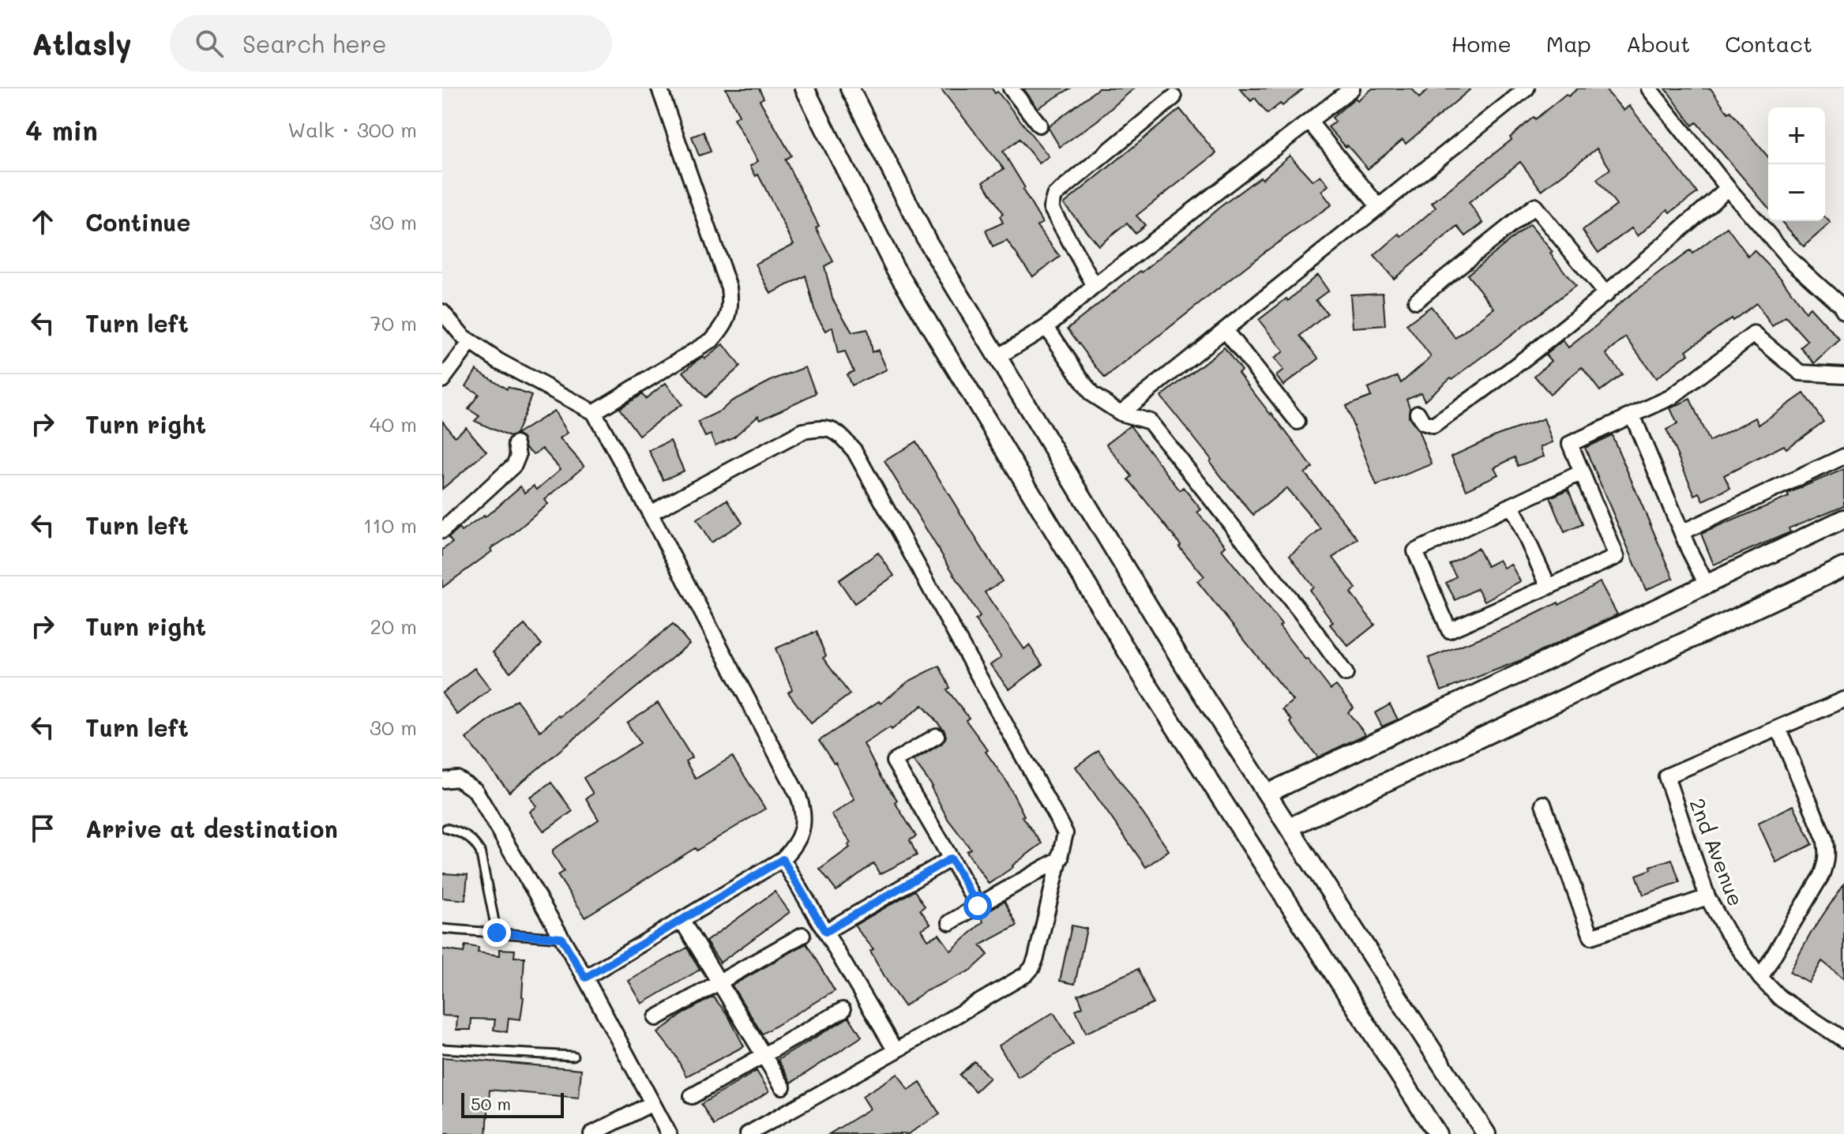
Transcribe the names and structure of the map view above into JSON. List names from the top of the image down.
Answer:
{
  "streets": {
    "street": ["2nd Avenue"]
  },
  "scale_bar": "50 m",
  "page": {
    "header": "Atlasly",
    "search": "Search here",
    "nav": [
      "Home",
      "Map",
      "About",
      "Contact"
    ],
    "heading": ["4 min", "Walk · 300 m"],
    "map_buttons": ["+", "−"],
    "list": [
      ["Continue", "30 m"],
      ["Turn left", "70 m"],
      ["Turn right", "40 m"],
      ["Turn left", "110 m"],
      ["Turn right", "20 m"],
      ["Turn left", "30 m"],
      "Arrive at destination"
    ],
    "scale": "50 m"
  }
}
